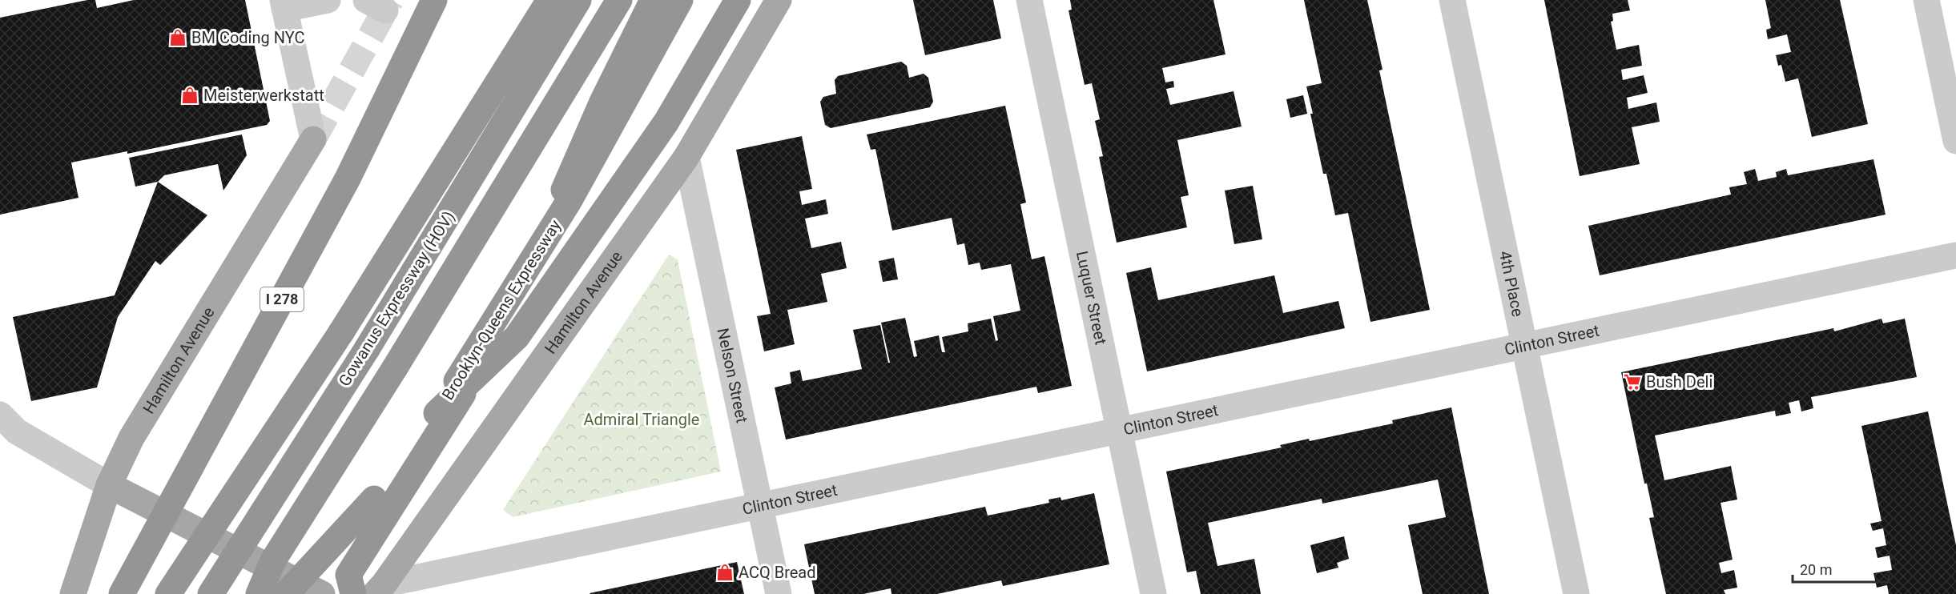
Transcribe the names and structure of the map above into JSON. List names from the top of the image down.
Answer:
{
  "streets": {
    "highway": ["Gowanus Expressway (HOV)", "I 278", "Brooklyn-Queens Expressway"],
    "main road": ["Hamilton Avenue"],
    "street": [
      "4th Place",
      "Luquer Street",
      "Clinton Street",
      "Nelson Street"
    ]
  },
  "crossings": [
    ["4th Place", "Clinton Street"],
    ["Luquer Street", "Clinton Street"],
    ["Hamilton Avenue", "Clinton Street"],
    ["Hamilton Avenue", "Nelson Street"],
    ["Clinton Street", "Nelson Street"]
  ],
  "parks": ["Admiral Triangle"],
  "places": {
    "shop": ["BM Coding NYC", "Meisterwerkstatt", "ACQ Bread"],
    "supermarket": ["Bush Deli"]
  },
  "scale_bar": "20 m"
}
